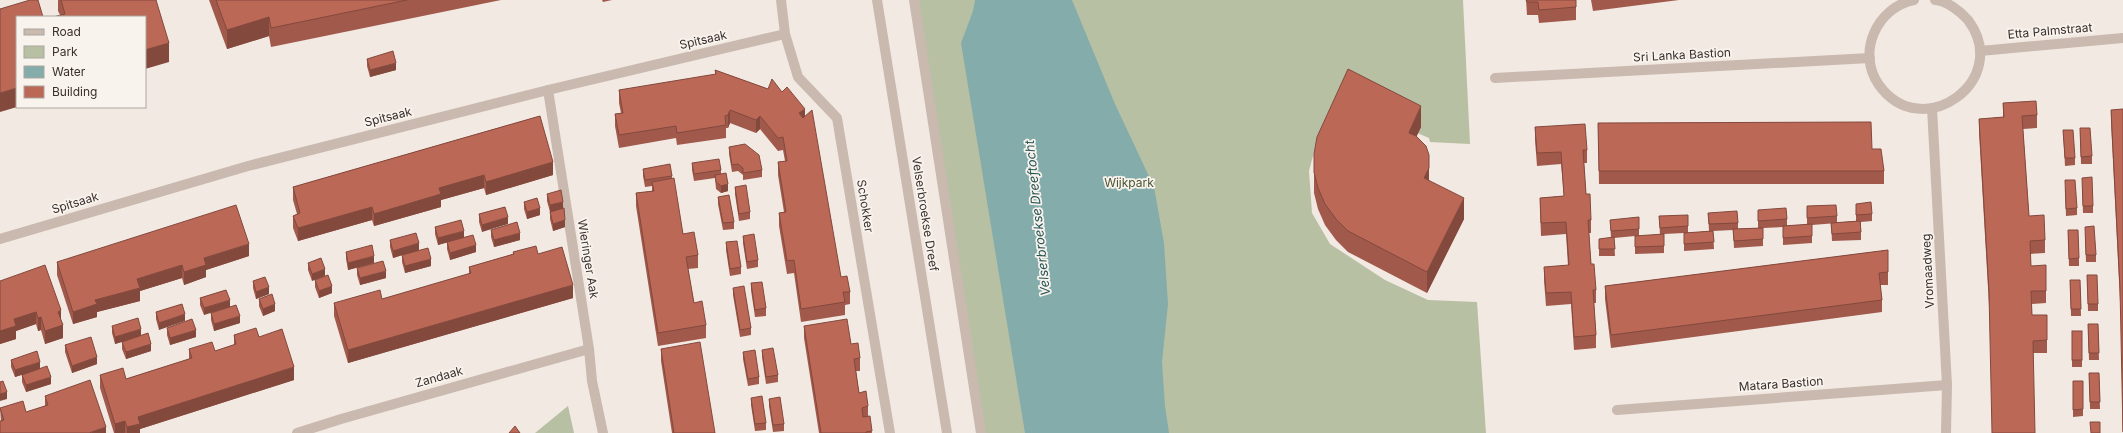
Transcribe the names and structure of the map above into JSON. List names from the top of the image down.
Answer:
{
  "streets": {
    "street": [
      "Etta Palmstraat",
      "Spitsaak",
      "Sri Lanka Bastion",
      "Schokker",
      "Velserbroekse Dreef",
      "Wieringer Aak",
      "Vromaadweg",
      "Zandaak",
      "Matara Bastion"
    ]
  },
  "crossings": [
    ["Spitsaak", "Schokker"],
    ["Spitsaak", "Wieringer Aak"],
    ["Wieringer Aak", "Zandaak"],
    ["Vromaadweg", "Matara Bastion"]
  ],
  "water": ["Velserbroekse Dreeftocht"],
  "parks": ["Wijkpark"],
  "legend": [
    "Road",
    "Park",
    "Water",
    "Building"
  ]
}
